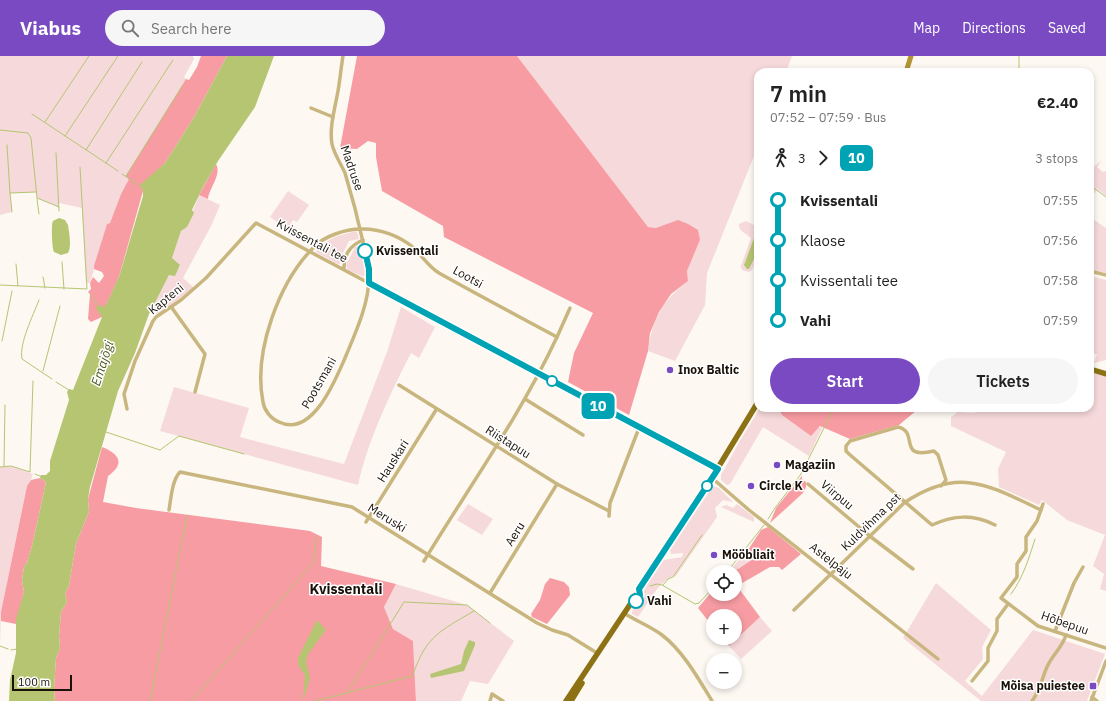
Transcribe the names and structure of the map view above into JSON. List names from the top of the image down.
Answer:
{
  "streets": {
    "street": [
      "Madruse",
      "Kvissentali tee",
      "Lootsi",
      "Kapteni",
      "Pootsmani",
      "Riistapuu",
      "Hauskari",
      "Viirpuu",
      "Meruski",
      "Kuldvihma pst",
      "Aeru",
      "Astelpaju",
      "Hõbepuu"
    ]
  },
  "crossings": [
    ["Madruse", "Kvissentali tee"],
    ["Madruse", "Lootsi"],
    ["Madruse", "Pootsmani"],
    ["Kvissentali tee", "Lootsi"],
    ["Kvissentali tee", "Kapteni"],
    ["Kvissentali tee", "Pootsmani"],
    ["Kvissentali tee", "Riistapuu"],
    ["Lootsi", "Pootsmani"],
    ["Riistapuu", "Hauskari"],
    ["Riistapuu", "Aeru"],
    ["Hauskari", "Meruski"],
    ["Viirpuu", "Kuldvihma pst"],
    ["Meruski", "Aeru"],
    ["Kuldvihma pst", "Astelpaju"],
    ["Kuldvihma pst", "Hõbepuu"]
  ],
  "districts": ["Kvissentali"],
  "water": ["Emajõgi"],
  "places": {
    "other": [
      "Kvissentali",
      "Inox Baltic",
      "Magaziin",
      "Circle K",
      "Mööbliait",
      "Vahi"
    ],
    "transit": ["Mõisa puiestee"]
  },
  "lines": ["bus line 10"],
  "scale_bar": "100 m",
  "page": {
    "header": "Viabus",
    "search": "Search here",
    "nav": ["Map", "Directions", "Saved"],
    "on_map": "10",
    "heading": ["7 min", "07:52 – 07:59 · Bus", "€2.40"],
    "legs": ["3", "10", "3 stops"],
    "list": [
      {
        "name": "Kvissentali",
        "value": "07:55"
      },
      {
        "name": "Klaose",
        "value": "07:56"
      },
      {
        "name": "Kvissentali tee",
        "value": "07:58"
      },
      {
        "name": "Vahi",
        "value": "07:59"
      }
    ],
    "buttons": ["Start", "Tickets"],
    "map_buttons": ["+", "−"],
    "scale": "100 m"
  }
}
